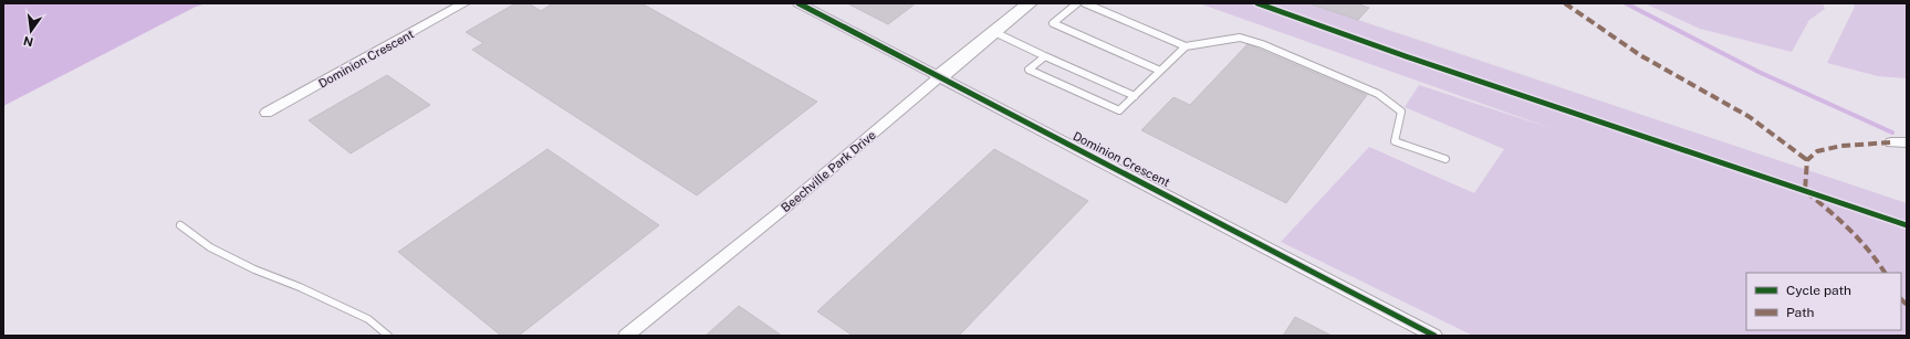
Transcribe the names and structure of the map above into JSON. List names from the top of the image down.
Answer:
{
  "streets": {
    "street": ["Dominion Crescent", "Beechville Park Drive"]
  },
  "crossings": [
    ["Dominion Crescent", "Beechville Park Drive"]
  ],
  "legend": ["Cycle path", "Path"],
  "north": "bottom"
}
